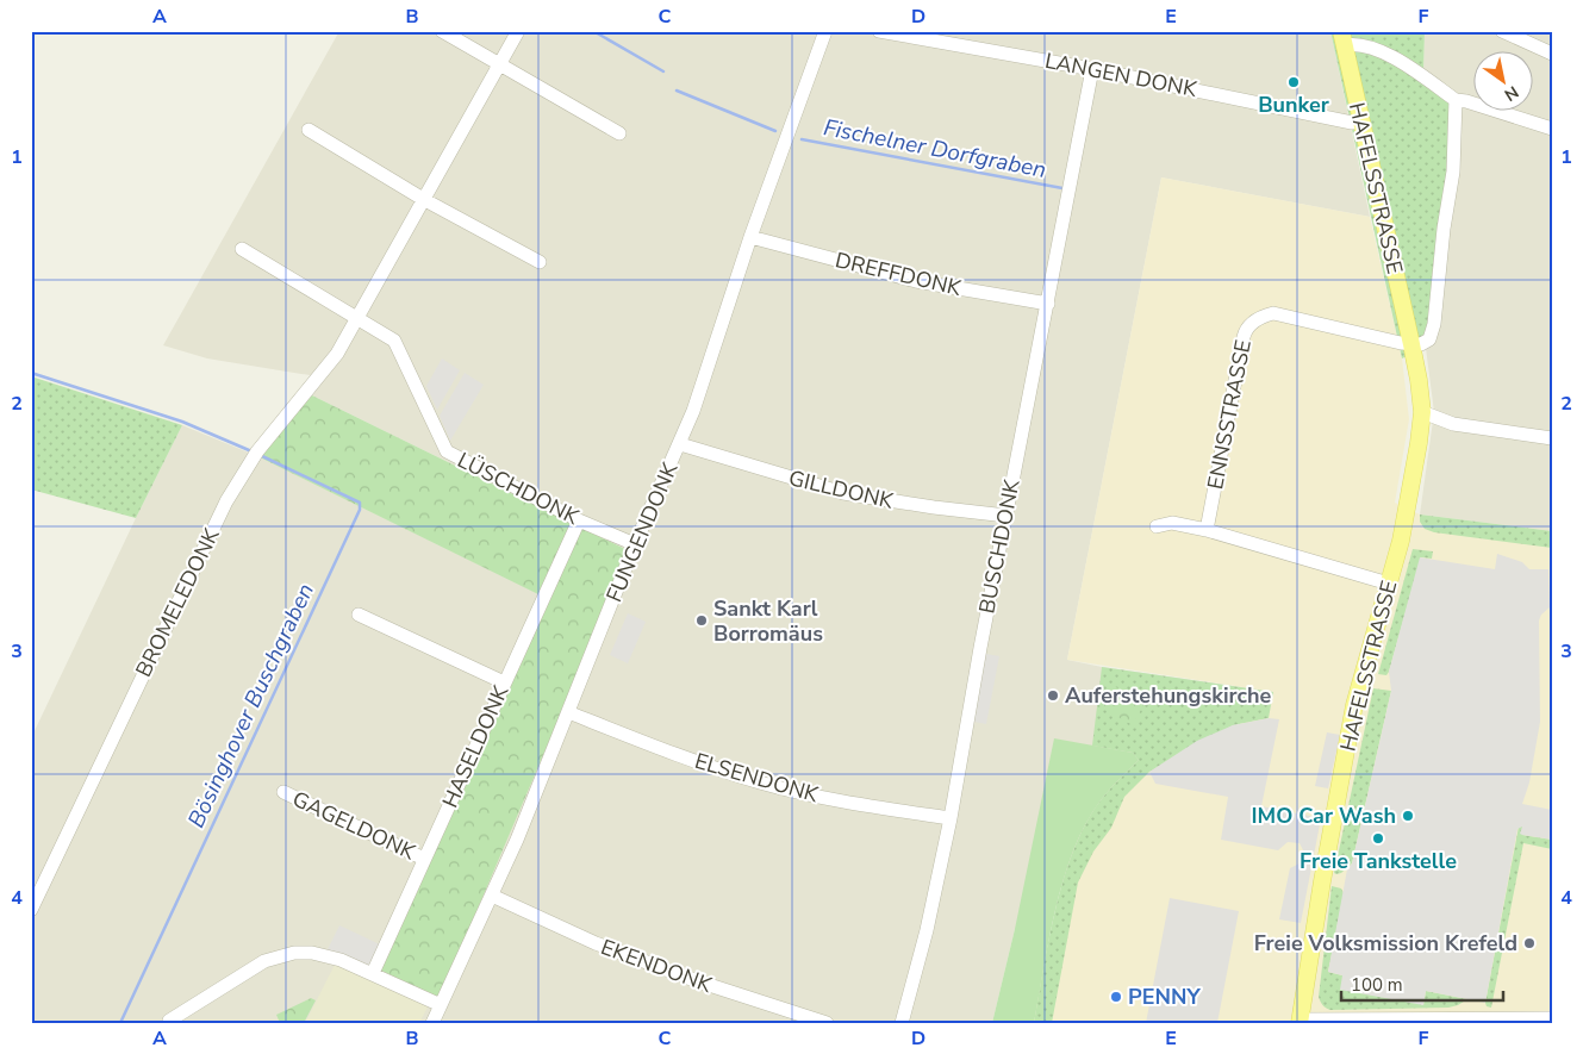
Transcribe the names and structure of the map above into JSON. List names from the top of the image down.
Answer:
{
  "streets": {
    "main road": ["HAFELSSTRASSE"],
    "street": [
      "LANGEN DONK",
      "DREFFDONK",
      "ENNSSTRASSE",
      "LÜSCHDONK",
      "GILLDONK",
      "FUNGENDONK",
      "BUSCHDONK",
      "BROMELEDONK",
      "HASELDONK",
      "ELSENDONK",
      "GAGELDONK",
      "EKENDONK"
    ]
  },
  "crossings": [
    ["LANGEN DONK", "HAFELSSTRASSE"],
    ["LANGEN DONK", "BUSCHDONK"],
    ["HAFELSSTRASSE", "ENNSSTRASSE"],
    ["DREFFDONK", "FUNGENDONK"],
    ["DREFFDONK", "BUSCHDONK"],
    ["LÜSCHDONK", "FUNGENDONK"],
    ["LÜSCHDONK", "BROMELEDONK"],
    ["LÜSCHDONK", "HASELDONK"],
    ["GILLDONK", "FUNGENDONK"],
    ["GILLDONK", "BUSCHDONK"],
    ["FUNGENDONK", "ELSENDONK"],
    ["FUNGENDONK", "EKENDONK"],
    ["BUSCHDONK", "ELSENDONK"],
    ["HASELDONK", "GAGELDONK"]
  ],
  "water": ["Fischelner Dorfgraben", "Bösinghover Buschgraben"],
  "places": [
    "Bunker",
    "Sankt Karl Borromäus",
    "Auferstehungskirche",
    "IMO Car Wash",
    "Freie Tankstelle",
    "Freie Volksmission Krefeld",
    "PENNY"
  ],
  "scale_bar": "100 m",
  "north": "bottom right",
  "grid": {
    "columns": [
      "A",
      "B",
      "C",
      "D",
      "E",
      "F"
    ],
    "rows": [
      "1",
      "2",
      "3",
      "4"
    ]
  }
}
